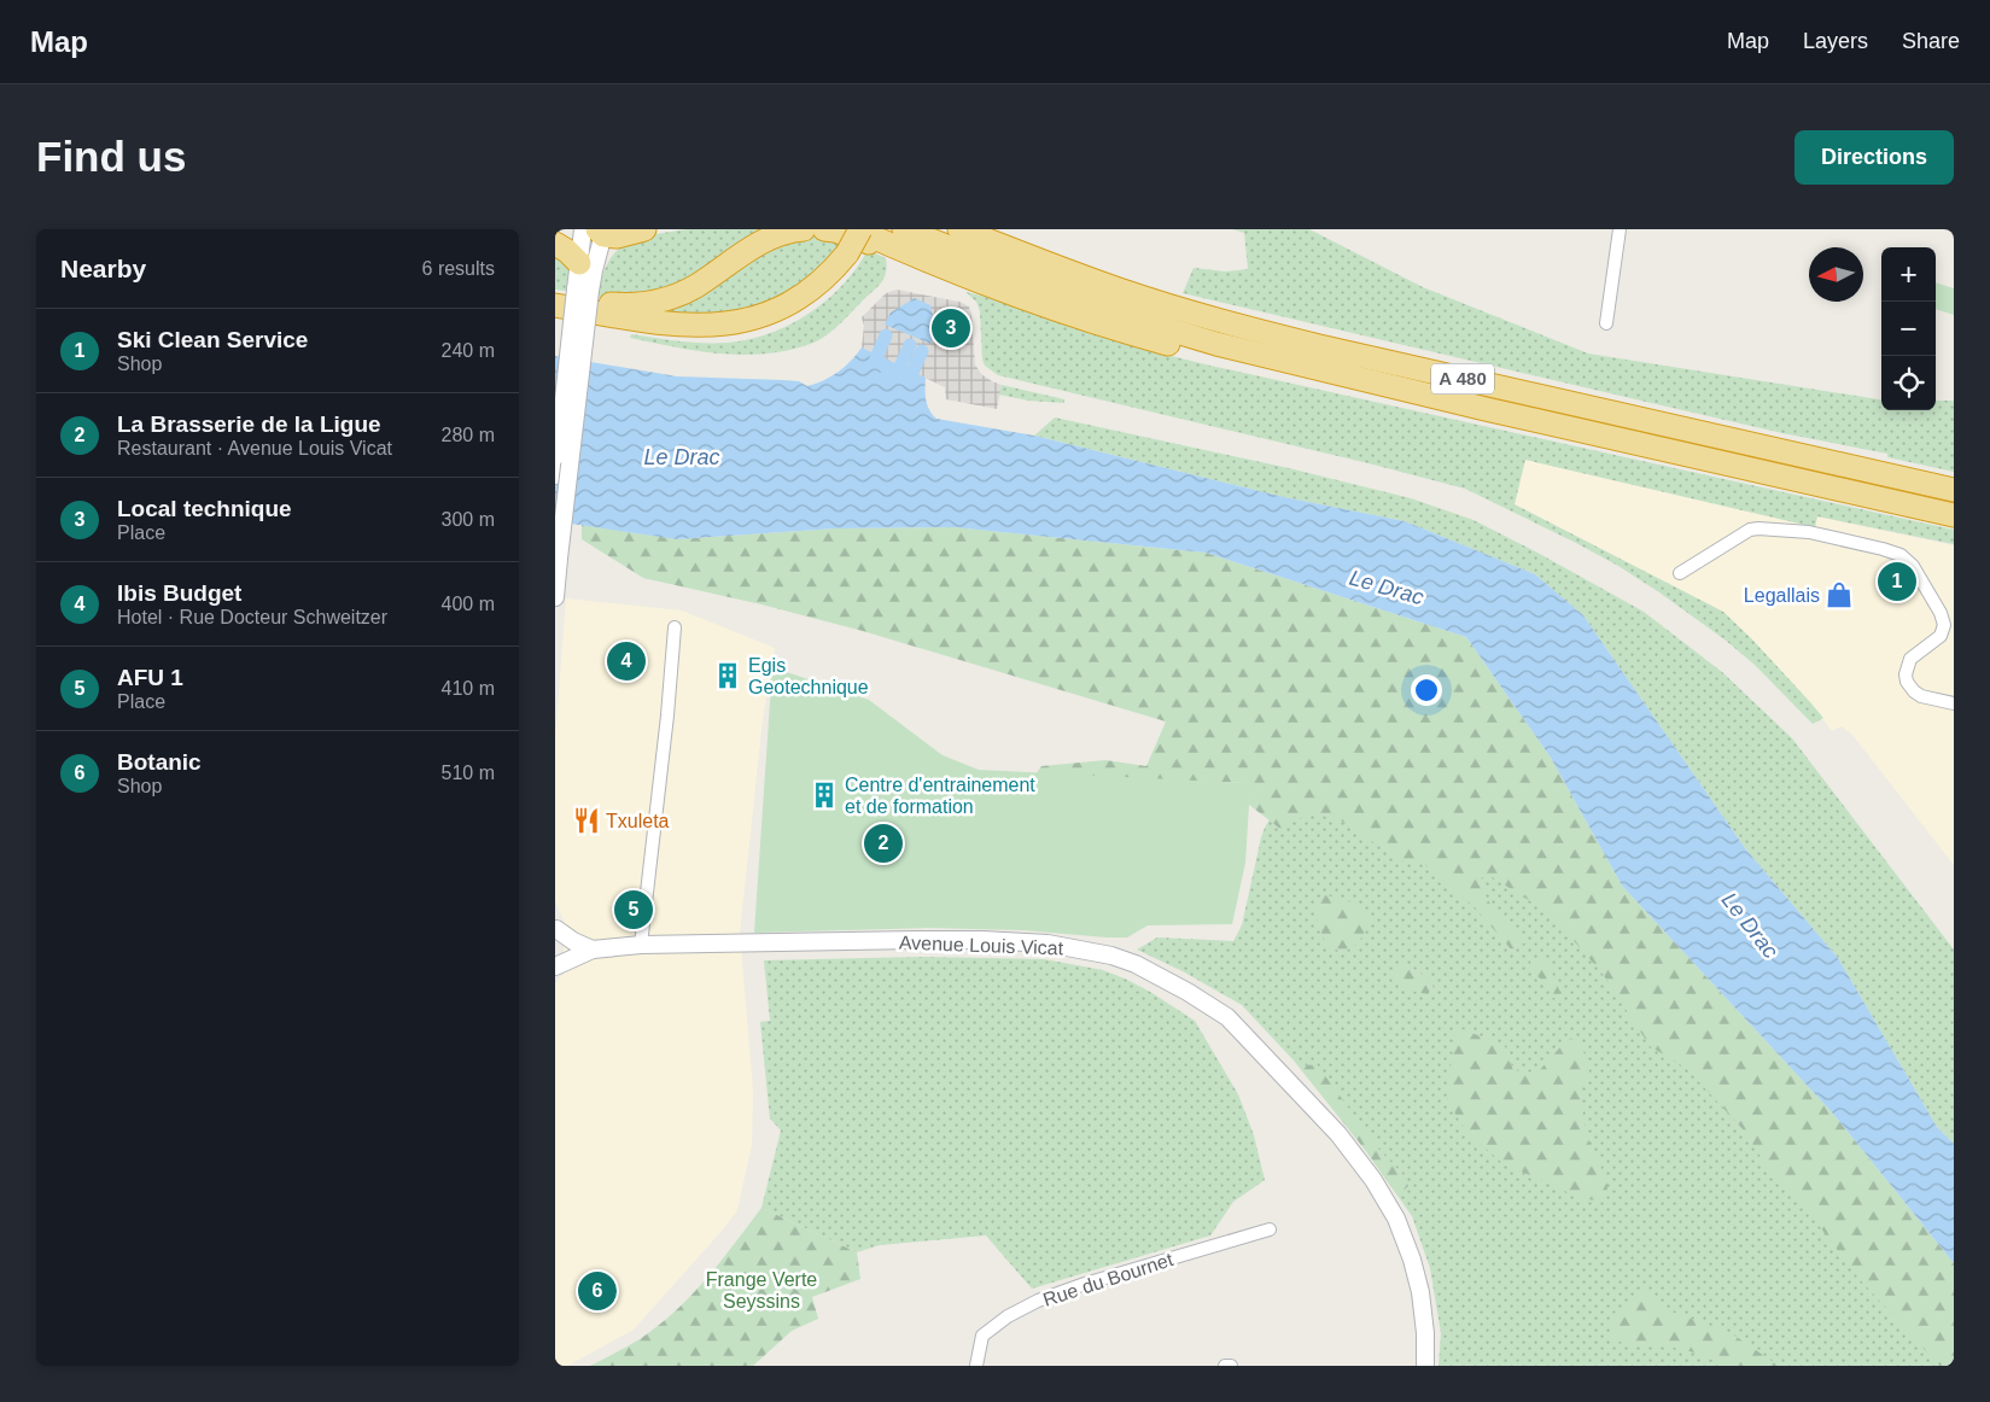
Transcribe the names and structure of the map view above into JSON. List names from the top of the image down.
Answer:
{
  "streets": {
    "highway": ["A 480"],
    "main road": ["Avenue Louis Vicat"],
    "street": ["Rue du Bournet"]
  },
  "water": ["Le Drac"],
  "parks": ["Frange Verte Seyssins"],
  "places": {
    "shop": ["Legallais"],
    "building": ["Egis Geotechnique", "Centre d'entrainement et de formation"],
    "restaurant": ["Txuleta"]
  },
  "north": "left",
  "page": {
    "header": "Map",
    "nav": ["Map", "Layers", "Share"],
    "buttons": "Directions",
    "title": "Find us",
    "heading": ["Nearby", "6 results"],
    "map_buttons": ["+", "−"],
    "pins": [
      "3",
      "1",
      "4",
      "2",
      "5",
      "6"
    ],
    "list": [
      {
        "mark": "1",
        "name": "Ski Clean Service",
        "note": "Shop",
        "value": "240 m"
      },
      {
        "mark": "2",
        "name": "La Brasserie de la Ligue",
        "note": "Restaurant · Avenue Louis Vicat",
        "value": "280 m"
      },
      {
        "mark": "3",
        "name": "Local technique",
        "note": "Place",
        "value": "300 m"
      },
      {
        "mark": "4",
        "name": "Ibis Budget",
        "note": "Hotel · Rue Docteur Schweitzer",
        "value": "400 m"
      },
      {
        "mark": "5",
        "name": "AFU 1",
        "note": "Place",
        "value": "410 m"
      },
      {
        "mark": "6",
        "name": "Botanic",
        "note": "Shop",
        "value": "510 m"
      }
    ]
  }
}
